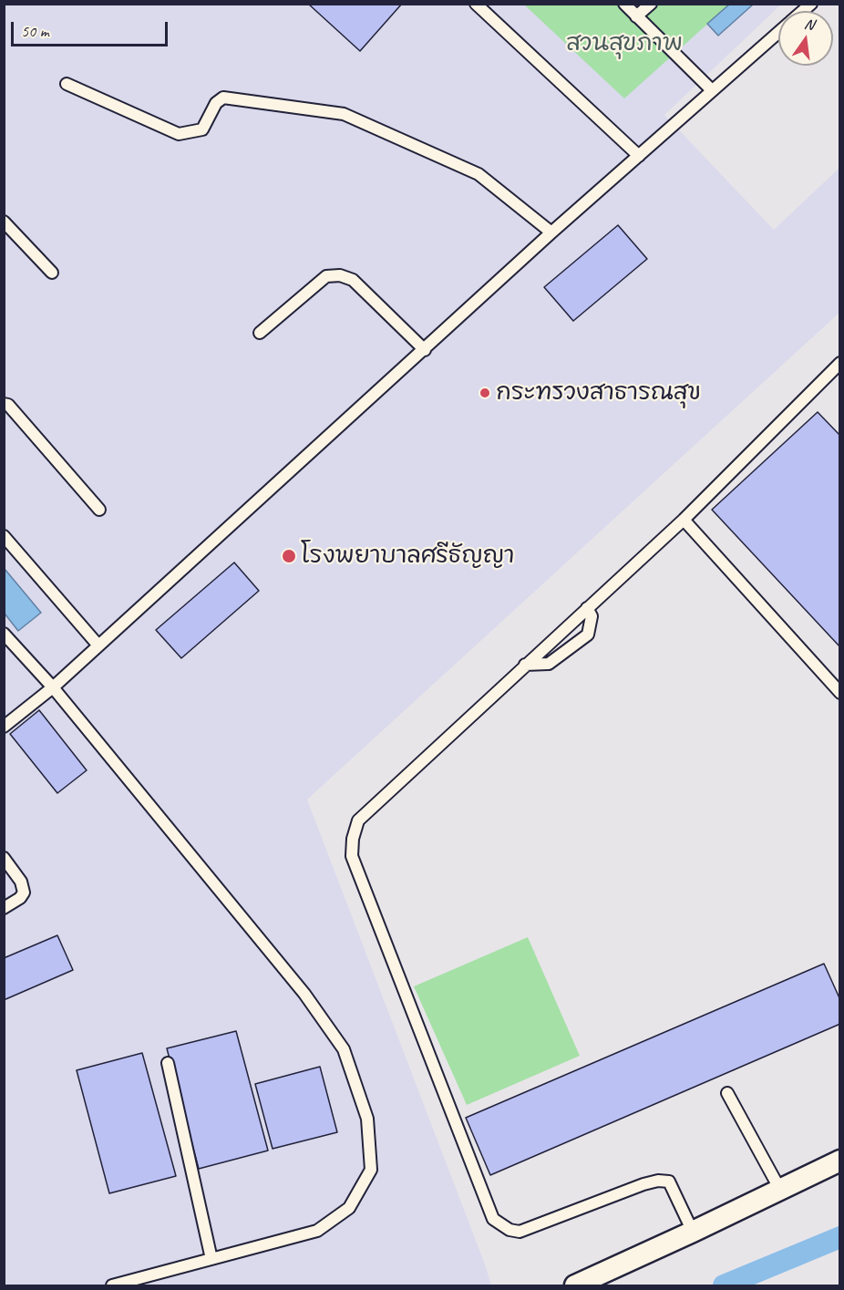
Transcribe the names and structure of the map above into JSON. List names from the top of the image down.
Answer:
{
  "parks": ["สวนสุขภาพ"],
  "places": ["กระทรวงสาธารณสุข", "โรงพยาบาลศรีธัญญา"],
  "scale_bar": "50 m",
  "north": "top"
}
